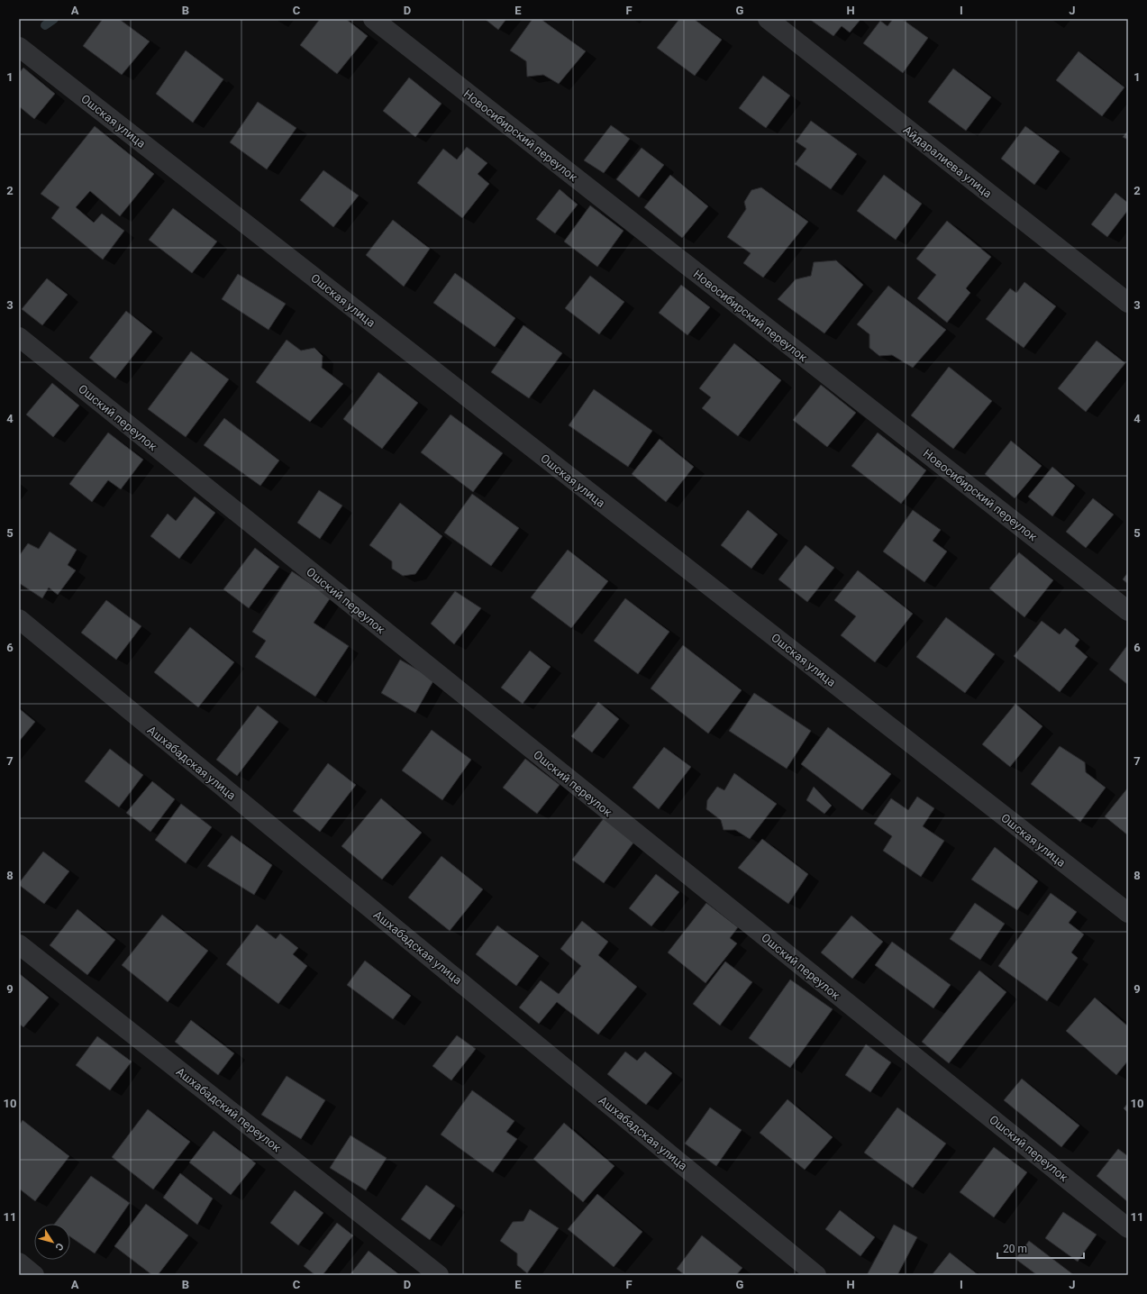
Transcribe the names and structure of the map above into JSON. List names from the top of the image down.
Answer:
{
  "streets": {
    "street": [
      "Ошская улица",
      "Новосибирский переулок",
      "Айдаралиева улица",
      "Ошский переулок",
      "Ашхабадская улица",
      "Ашхабадский переулок"
    ]
  },
  "scale_bar": "20 m",
  "north": "bottom right",
  "grid": {
    "columns": [
      "A",
      "B",
      "C",
      "D",
      "E",
      "F",
      "G",
      "H",
      "I",
      "J"
    ],
    "rows": [
      "1",
      "2",
      "3",
      "4",
      "5",
      "6",
      "7",
      "8",
      "9",
      "10",
      "11"
    ]
  }
}
